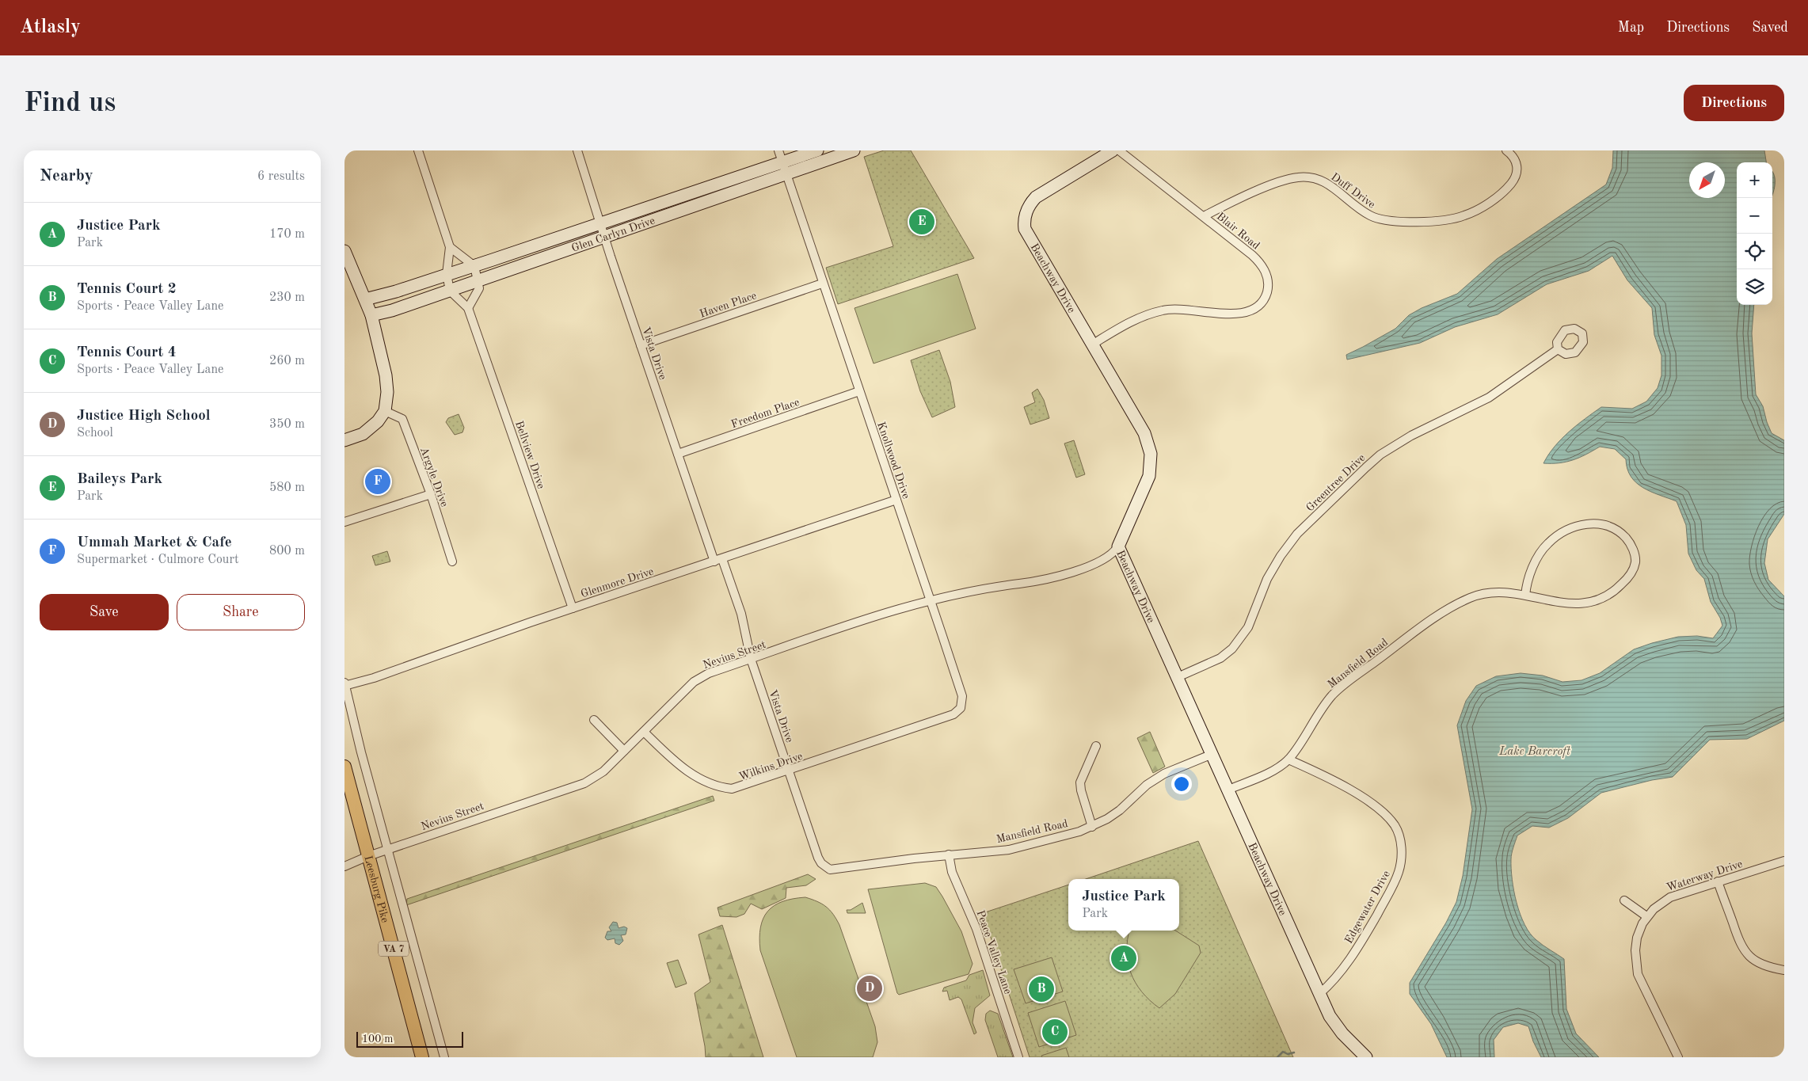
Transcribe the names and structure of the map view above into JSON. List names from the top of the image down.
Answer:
{
  "streets": {
    "main road": ["Leesburg Pike", "VA 7"],
    "street": [
      "Duff Drive",
      "Blair Road",
      "Glen Carlyn Drive",
      "Beachway Drive",
      "Haven Place",
      "Vista Drive",
      "Freedom Place",
      "Bellview Drive",
      "Knollwood Drive",
      "Argyle Drive",
      "Greentree Drive",
      "Glenmore Drive",
      "Nevius Street",
      "Mansfield Road",
      "Wilkins Drive",
      "Waterway Drive",
      "Edgewater Drive",
      "Peace Valley Lane"
    ]
  },
  "crossings": [
    ["Duff Drive", "Blair Road"],
    ["Blair Road", "Beachway Drive"],
    ["Glen Carlyn Drive", "Vista Drive"],
    ["Glen Carlyn Drive", "Bellview Drive"],
    ["Glen Carlyn Drive", "Knollwood Drive"],
    ["Beachway Drive", "Greentree Drive"],
    ["Beachway Drive", "Nevius Street"],
    ["Beachway Drive", "Mansfield Road"],
    ["Beachway Drive", "Edgewater Drive"],
    ["Haven Place", "Vista Drive"],
    ["Haven Place", "Knollwood Drive"],
    ["Vista Drive", "Freedom Place"],
    ["Vista Drive", "Glenmore Drive"],
    ["Vista Drive", "Nevius Street"],
    ["Vista Drive", "Mansfield Road"],
    ["Vista Drive", "Wilkins Drive"],
    ["Freedom Place", "Knollwood Drive"],
    ["Bellview Drive", "Glenmore Drive"],
    ["Knollwood Drive", "Glenmore Drive"],
    ["Knollwood Drive", "Nevius Street"],
    ["Knollwood Drive", "Wilkins Drive"],
    ["Nevius Street", "Wilkins Drive"],
    ["Nevius Street", "Leesburg Pike"],
    ["Mansfield Road", "Edgewater Drive"],
    ["Mansfield Road", "Peace Valley Lane"]
  ],
  "water": ["Lake Barcroft"],
  "scale_bar": "100 m",
  "north": "bottom left",
  "page": {
    "header": "Atlasly",
    "nav": ["Map", "Directions", "Saved"],
    "buttons": [
      "Directions",
      ["Save", "Share"]
    ],
    "title": "Find us",
    "heading": ["Nearby", "6 results"],
    "map_buttons": ["+", "−"],
    "list": [
      {
        "mark": "A",
        "name": "Justice Park",
        "note": "Park",
        "value": "170 m"
      },
      {
        "mark": "B",
        "name": "Tennis Court 2",
        "note": "Sports · Peace Valley Lane",
        "value": "230 m"
      },
      {
        "mark": "C",
        "name": "Tennis Court 4",
        "note": "Sports · Peace Valley Lane",
        "value": "260 m"
      },
      {
        "mark": "D",
        "name": "Justice High School",
        "note": "School",
        "value": "350 m"
      },
      {
        "mark": "E",
        "name": "Baileys Park",
        "note": "Park",
        "value": "580 m"
      },
      {
        "mark": "F",
        "name": "Ummah Market & Cafe",
        "note": "Supermarket · Culmore Court",
        "value": "800 m"
      }
    ],
    "pins": [
      "E",
      "F",
      "A",
      "D",
      "B",
      "C"
    ],
    "popup": ["Justice Park", "Park"],
    "scale": "100 m"
  }
}
